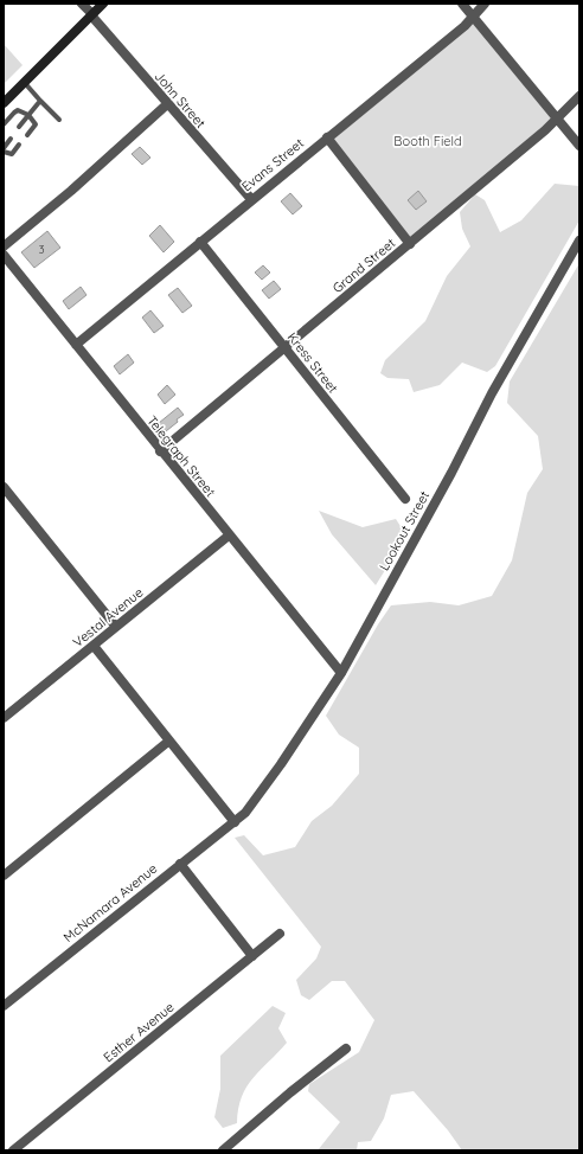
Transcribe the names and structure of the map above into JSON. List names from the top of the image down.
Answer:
{
  "streets": {
    "street": [
      "John Street",
      "Evans Street",
      "Grand Street",
      "Kress Street",
      "Telegraph Street",
      "Lookout Street",
      "Vestal Avenue",
      "McNamara Avenue",
      "Esther Avenue"
    ]
  },
  "crossings": [
    ["John Street", "Evans Street"],
    ["Evans Street", "Kress Street"],
    ["Evans Street", "Telegraph Street"],
    ["Grand Street", "Kress Street"],
    ["Grand Street", "Telegraph Street"],
    ["Telegraph Street", "Lookout Street"],
    ["Telegraph Street", "Vestal Avenue"],
    ["Lookout Street", "McNamara Avenue"]
  ],
  "parks": ["Booth Field"],
  "house_numbers": ["3"]
}
